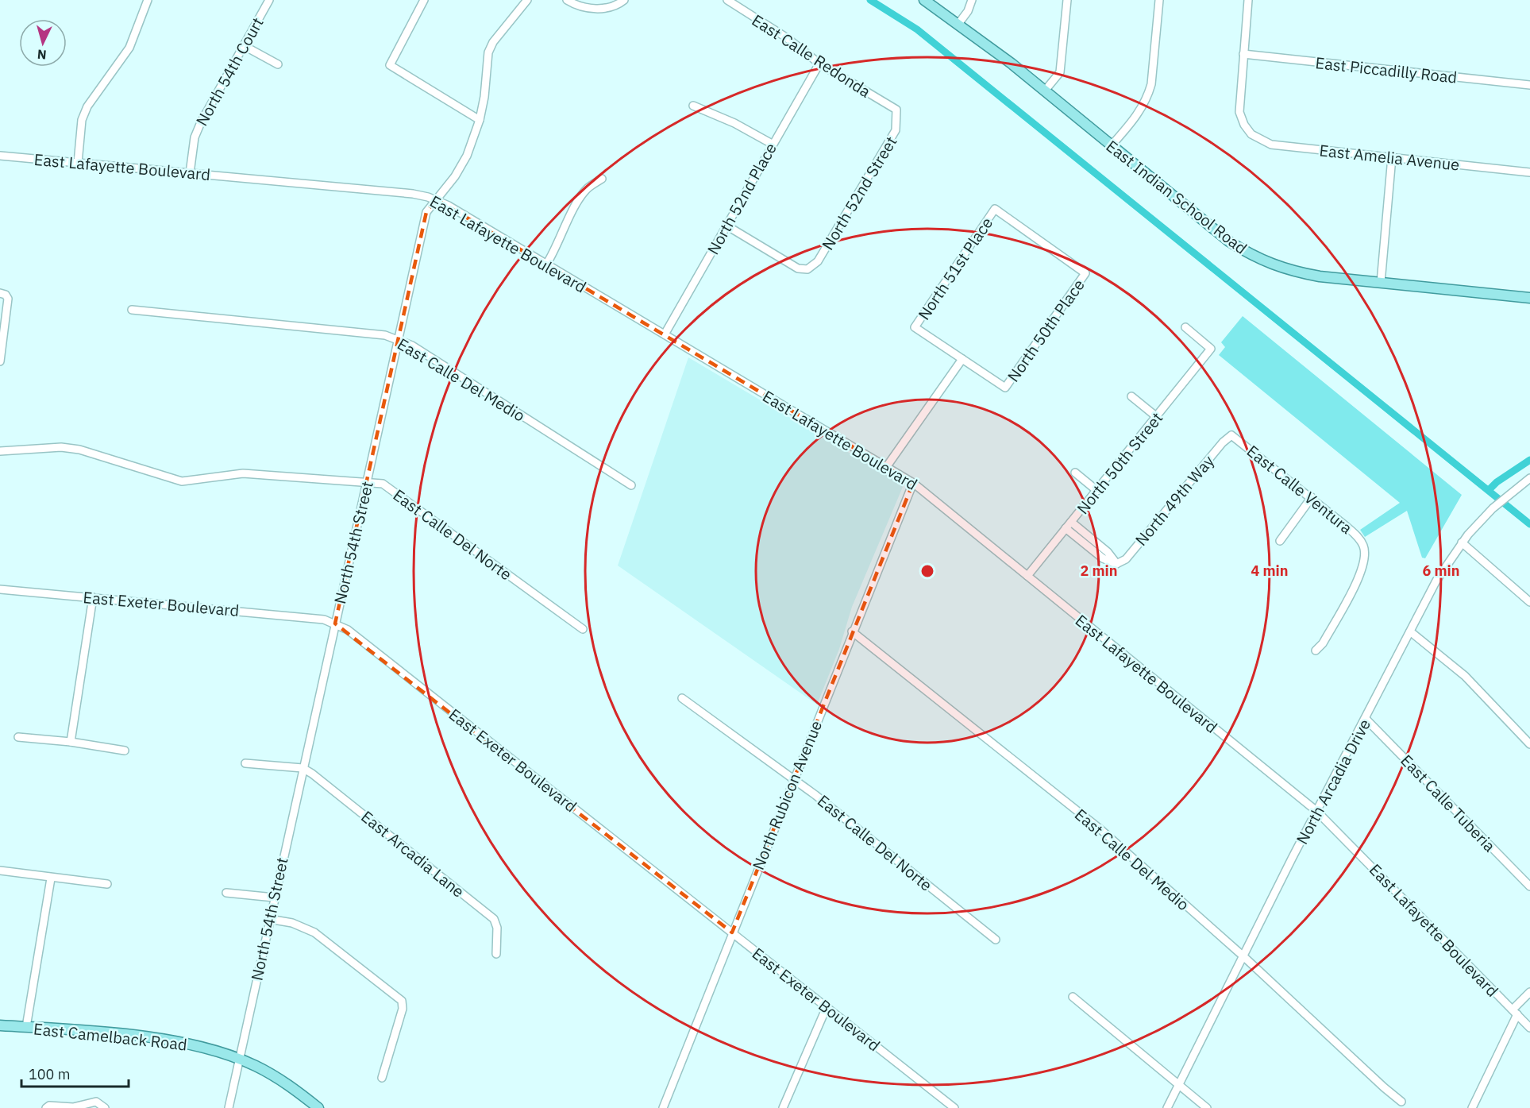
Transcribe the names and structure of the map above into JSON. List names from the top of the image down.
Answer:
{
  "streets": {
    "main road": ["East Indian School Road", "East Camelback Road"],
    "street": [
      "East Calle Redonda",
      "East Piccadilly Road",
      "North 54th Court",
      "East Amelia Avenue",
      "East Lafayette Boulevard",
      "North 52nd Street",
      "North 52nd Place",
      "North 51st Place",
      "North 50th Place",
      "East Calle Del Medio",
      "North 50th Street",
      "East Calle Ventura",
      "North 49th Way",
      "East Calle Del Norte",
      "North 54th Street",
      "East Exeter Boulevard",
      "North Arcadia Drive",
      "North Rubicon Avenue",
      "East Calle Tuberia",
      "East Arcadia Lane"
    ]
  },
  "crossings": [
    ["East Calle Redonda", "North 52nd Street"],
    ["East Calle Redonda", "North 52nd Place"],
    ["East Piccadilly Road", "East Amelia Avenue"],
    ["North 54th Court", "East Lafayette Boulevard"],
    ["East Lafayette Boulevard", "North 52nd Place"],
    ["East Lafayette Boulevard", "North 50th Street"],
    ["East Lafayette Boulevard", "North 54th Street"],
    ["East Lafayette Boulevard", "North Arcadia Drive"],
    ["East Lafayette Boulevard", "North Rubicon Avenue"],
    ["North 52nd Street", "North 52nd Place"],
    ["North 51st Place", "North 50th Place"],
    ["East Calle Del Medio", "North 54th Street"],
    ["East Calle Del Medio", "North Arcadia Drive"],
    ["East Calle Del Medio", "North Rubicon Avenue"],
    ["North 50th Street", "North 49th Way"],
    ["East Calle Ventura", "North 49th Way"],
    ["East Calle Del Norte", "North 54th Street"],
    ["East Calle Del Norte", "North Rubicon Avenue"],
    ["North 54th Street", "East Exeter Boulevard"],
    ["North 54th Street", "East Arcadia Lane"],
    ["North 54th Street", "East Camelback Road"],
    ["East Exeter Boulevard", "North Rubicon Avenue"],
    ["North Arcadia Drive", "East Calle Tuberia"]
  ],
  "scale_bar": "100 m",
  "north": "bottom",
  "rings": ["2 min", "4 min", "6 min"]
}
